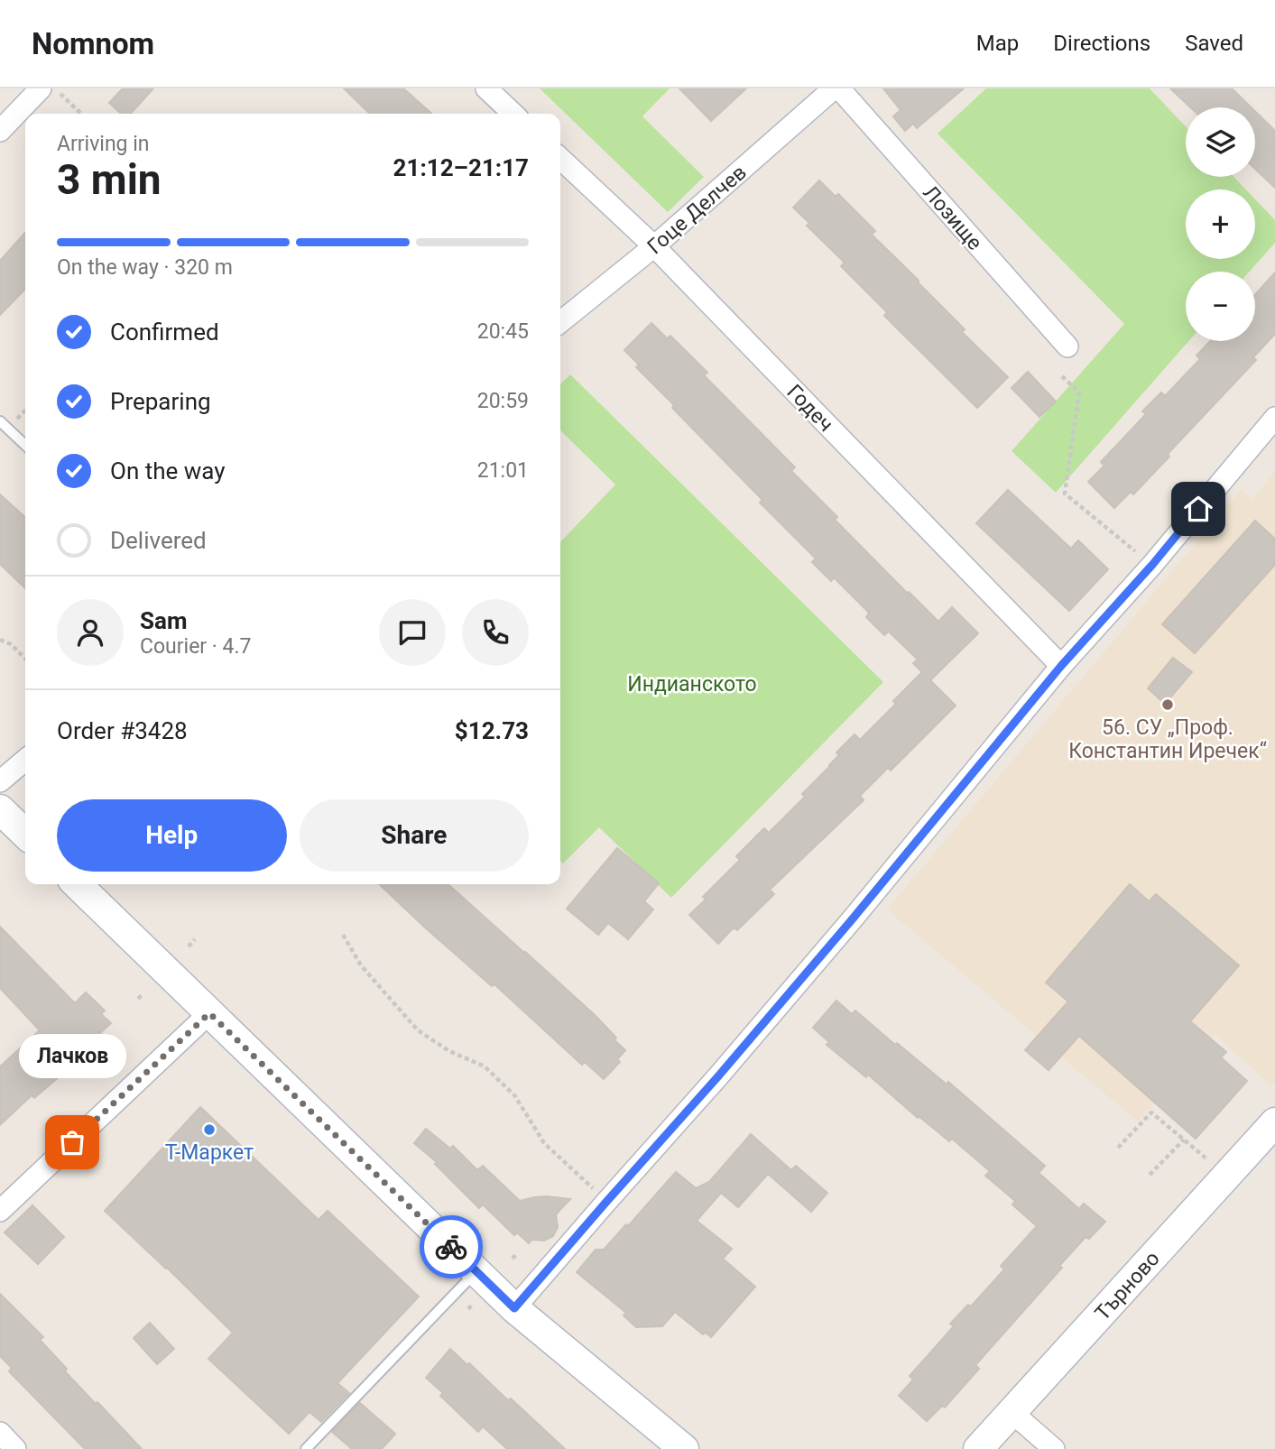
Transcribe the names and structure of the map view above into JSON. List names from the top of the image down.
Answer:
{
  "streets": {
    "street": [
      "Гоце Делчев",
      "Лозище",
      "Годеч",
      "Търново"
    ]
  },
  "crossings": [
    ["Гоце Делчев", "Годеч"]
  ],
  "parks": ["Индианското"],
  "places": ["56. СУ „Проф. Константин Иречек“", "Т-Маркет", "Лачков"],
  "page": {
    "header": "Nomnom",
    "nav": ["Map", "Directions", "Saved"],
    "map_buttons": ["+", "−"],
    "heading": ["3 min", "Arriving in", "21:12–21:17"],
    "panel": [
      "Sam",
      "Courier · 4.7",
      "Order #3428",
      "$12.73"
    ],
    "bar": "On the way · 320 m",
    "list": [
      ["Confirmed", "20:45"],
      ["Preparing", "20:59"],
      ["On the way", "21:01"],
      "Delivered"
    ],
    "buttons": ["Help", "Share"],
    "bubble": "Лачков"
  }
}
